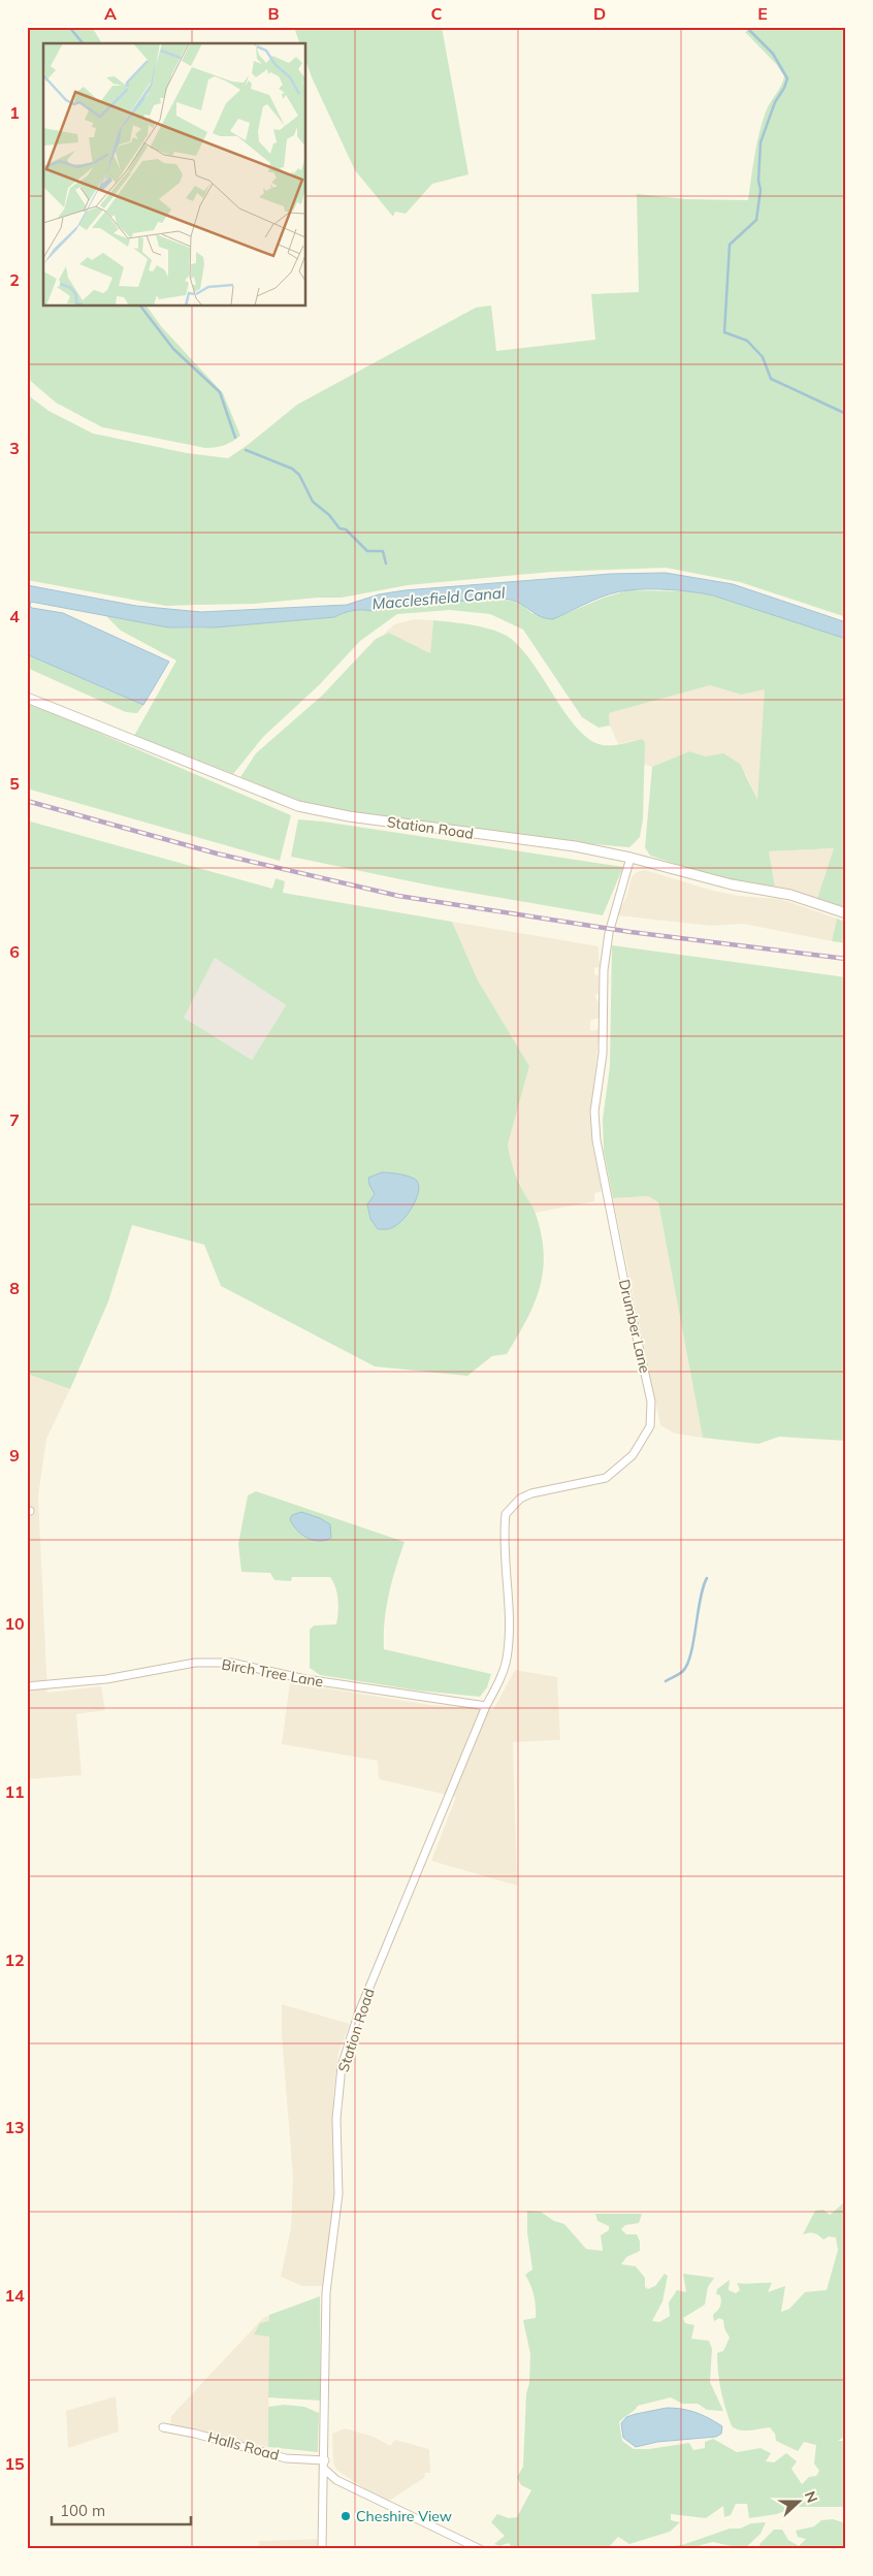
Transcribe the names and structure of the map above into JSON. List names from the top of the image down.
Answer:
{
  "streets": {
    "street": [
      "Station Road",
      "Drumber Lane",
      "Birch Tree Lane",
      "Halls Road"
    ]
  },
  "crossings": [
    ["Station Road", "Drumber Lane"],
    ["Station Road", "Birch Tree Lane"],
    ["Station Road", "Halls Road"],
    ["Drumber Lane", "Birch Tree Lane"]
  ],
  "water": ["Macclesfield Canal"],
  "places": ["Cheshire View"],
  "scale_bar": "100 m",
  "north": "right",
  "grid": {
    "columns": [
      "A",
      "B",
      "C",
      "D",
      "E"
    ],
    "rows": [
      "1",
      "2",
      "3",
      "4",
      "5",
      "6",
      "7",
      "8",
      "9",
      "10",
      "11",
      "12",
      "13",
      "14",
      "15"
    ]
  }
}
